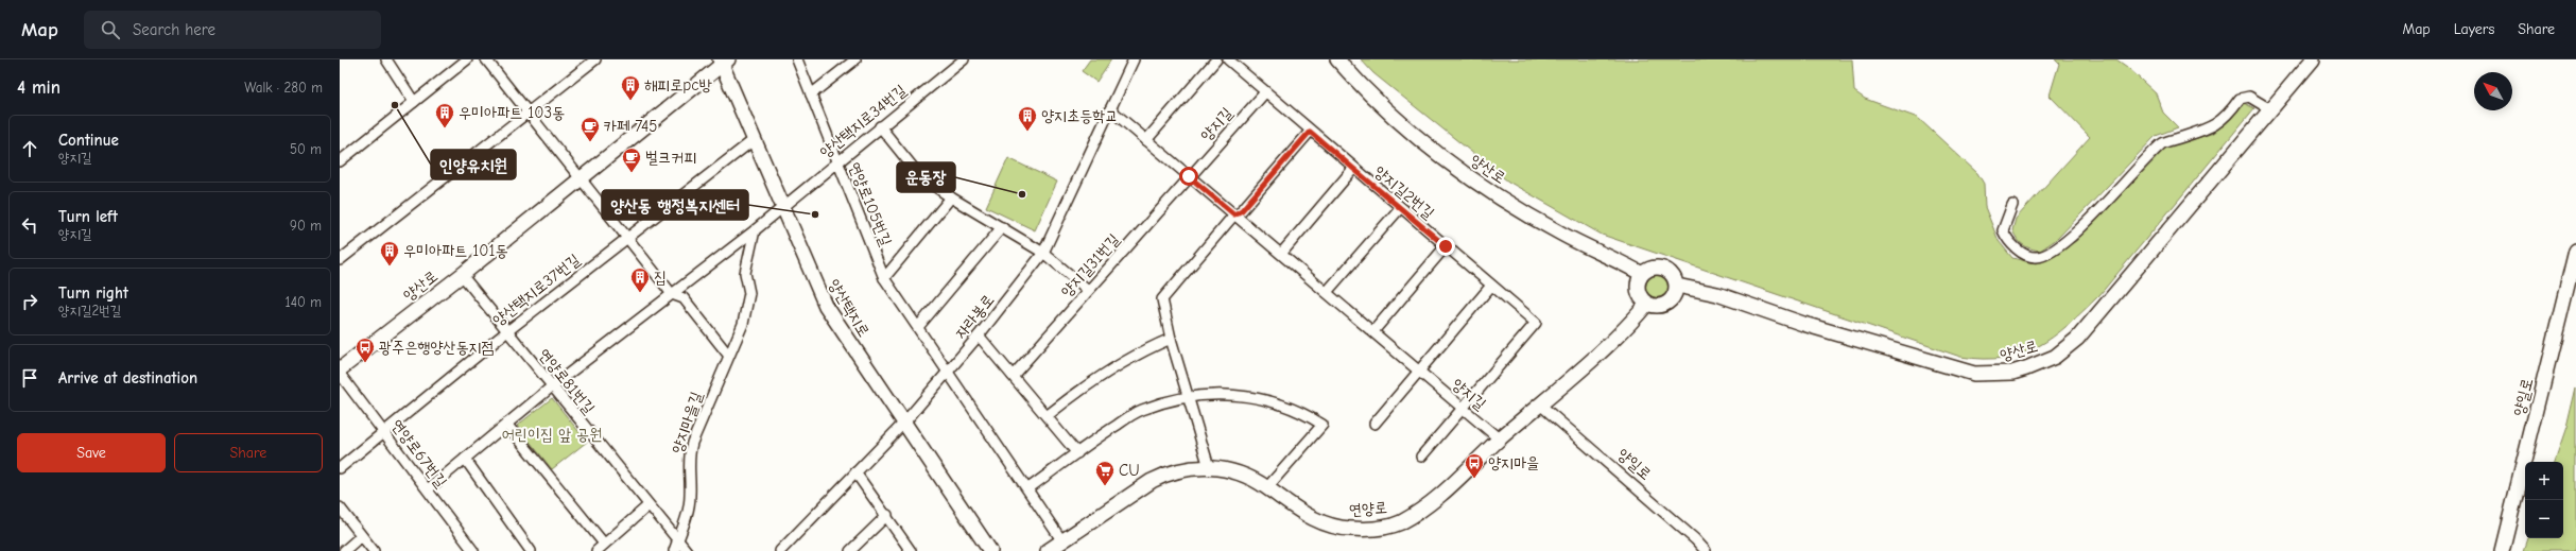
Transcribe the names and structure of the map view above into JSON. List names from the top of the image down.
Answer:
{
  "streets": {
    "street": [
      "양산택지로34번길",
      "양지길",
      "양산로",
      "양지길2번길",
      "연양로105번길",
      "양지길31번길",
      "양산택지로37번길",
      "양산택지로",
      "자라봉로",
      "연양로81번길",
      "양일로",
      "양지마을길",
      "연양로67번길",
      "연양로"
    ]
  },
  "crossings": [
    ["양산택지로34번길", "연양로105번길"],
    ["양산택지로34번길", "양산택지로"],
    ["양산택지로34번길", "연양로81번길"],
    ["양산택지로34번길", "양지마을길"],
    ["양산택지로34번길", "연양로67번길"],
    ["양지길", "양지길2번길"],
    ["양지길", "양지길31번길"],
    ["양지길", "자라봉로"],
    ["양지길", "연양로"],
    ["양산로", "양산택지로"],
    ["양산로", "연양로81번길"],
    ["양산로", "연양로"],
    ["연양로105번길", "자라봉로"],
    ["연양로105번길", "연양로"],
    ["양산택지로37번길", "양산택지로"],
    ["양산택지로37번길", "연양로81번길"],
    ["양산택지로37번길", "연양로67번길"],
    ["양산택지로", "자라봉로"],
    ["연양로81번길", "양지마을길"],
    ["양일로", "연양로"]
  ],
  "parks": ["어린이집 앞 공원"],
  "places": {
    "building": [
      "해피로pc방",
      "우미아파트 103동",
      "양지초등학교",
      "우미아파트 101동",
      "집"
    ],
    "other": ["인양유치원", "운동장", "양산동 행정복지센터"],
    "cafe": ["카페 745", "벌크커피"],
    "bus stop": ["광주은행양산동지점", "양지마을"],
    "supermarket": ["CU"]
  },
  "north": "top left",
  "page": {
    "header": "Map",
    "search": "Search here",
    "nav": ["Map", "Layers", "Share"],
    "heading": ["4 min", "Walk · 280 m"],
    "list": [
      ["Continue", "양지길", "50 m"],
      ["Turn left", "양지길", "90 m"],
      ["Turn right", "양지길2번길", "140 m"],
      "Arrive at destination"
    ],
    "buttons": ["Save", "Share"],
    "map_buttons": ["+", "−"]
  }
}
